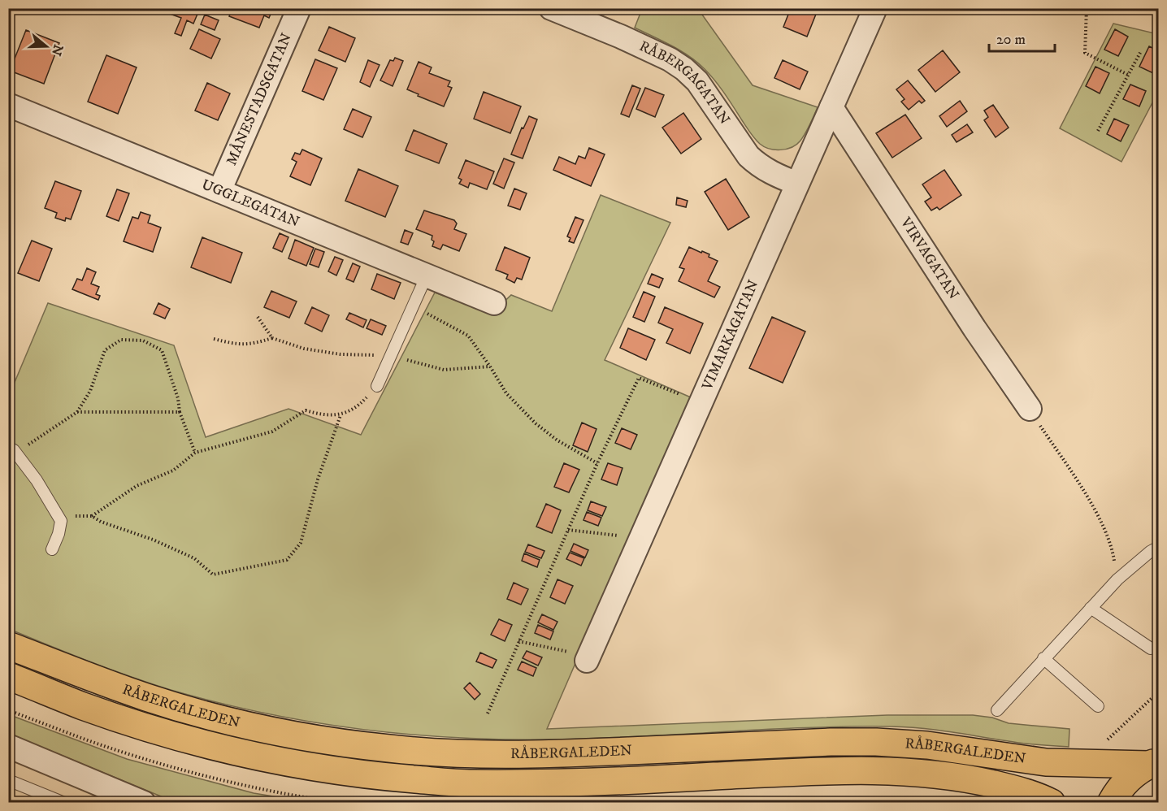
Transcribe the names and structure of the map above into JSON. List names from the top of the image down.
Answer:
{
  "streets": {
    "main road": ["RÅBERGALEDEN"],
    "street": [
      "RÅBERGAGATAN",
      "MÅNESTADSGATAN",
      "UGGLEGATAN",
      "VIRVAGATAN",
      "VIMARKAGATAN"
    ]
  },
  "crossings": [
    ["RÅBERGAGATAN", "VIMARKAGATAN"],
    ["MÅNESTADSGATAN", "UGGLEGATAN"],
    ["VIRVAGATAN", "VIMARKAGATAN"]
  ],
  "scale_bar": "20 m",
  "north": "right"
}
